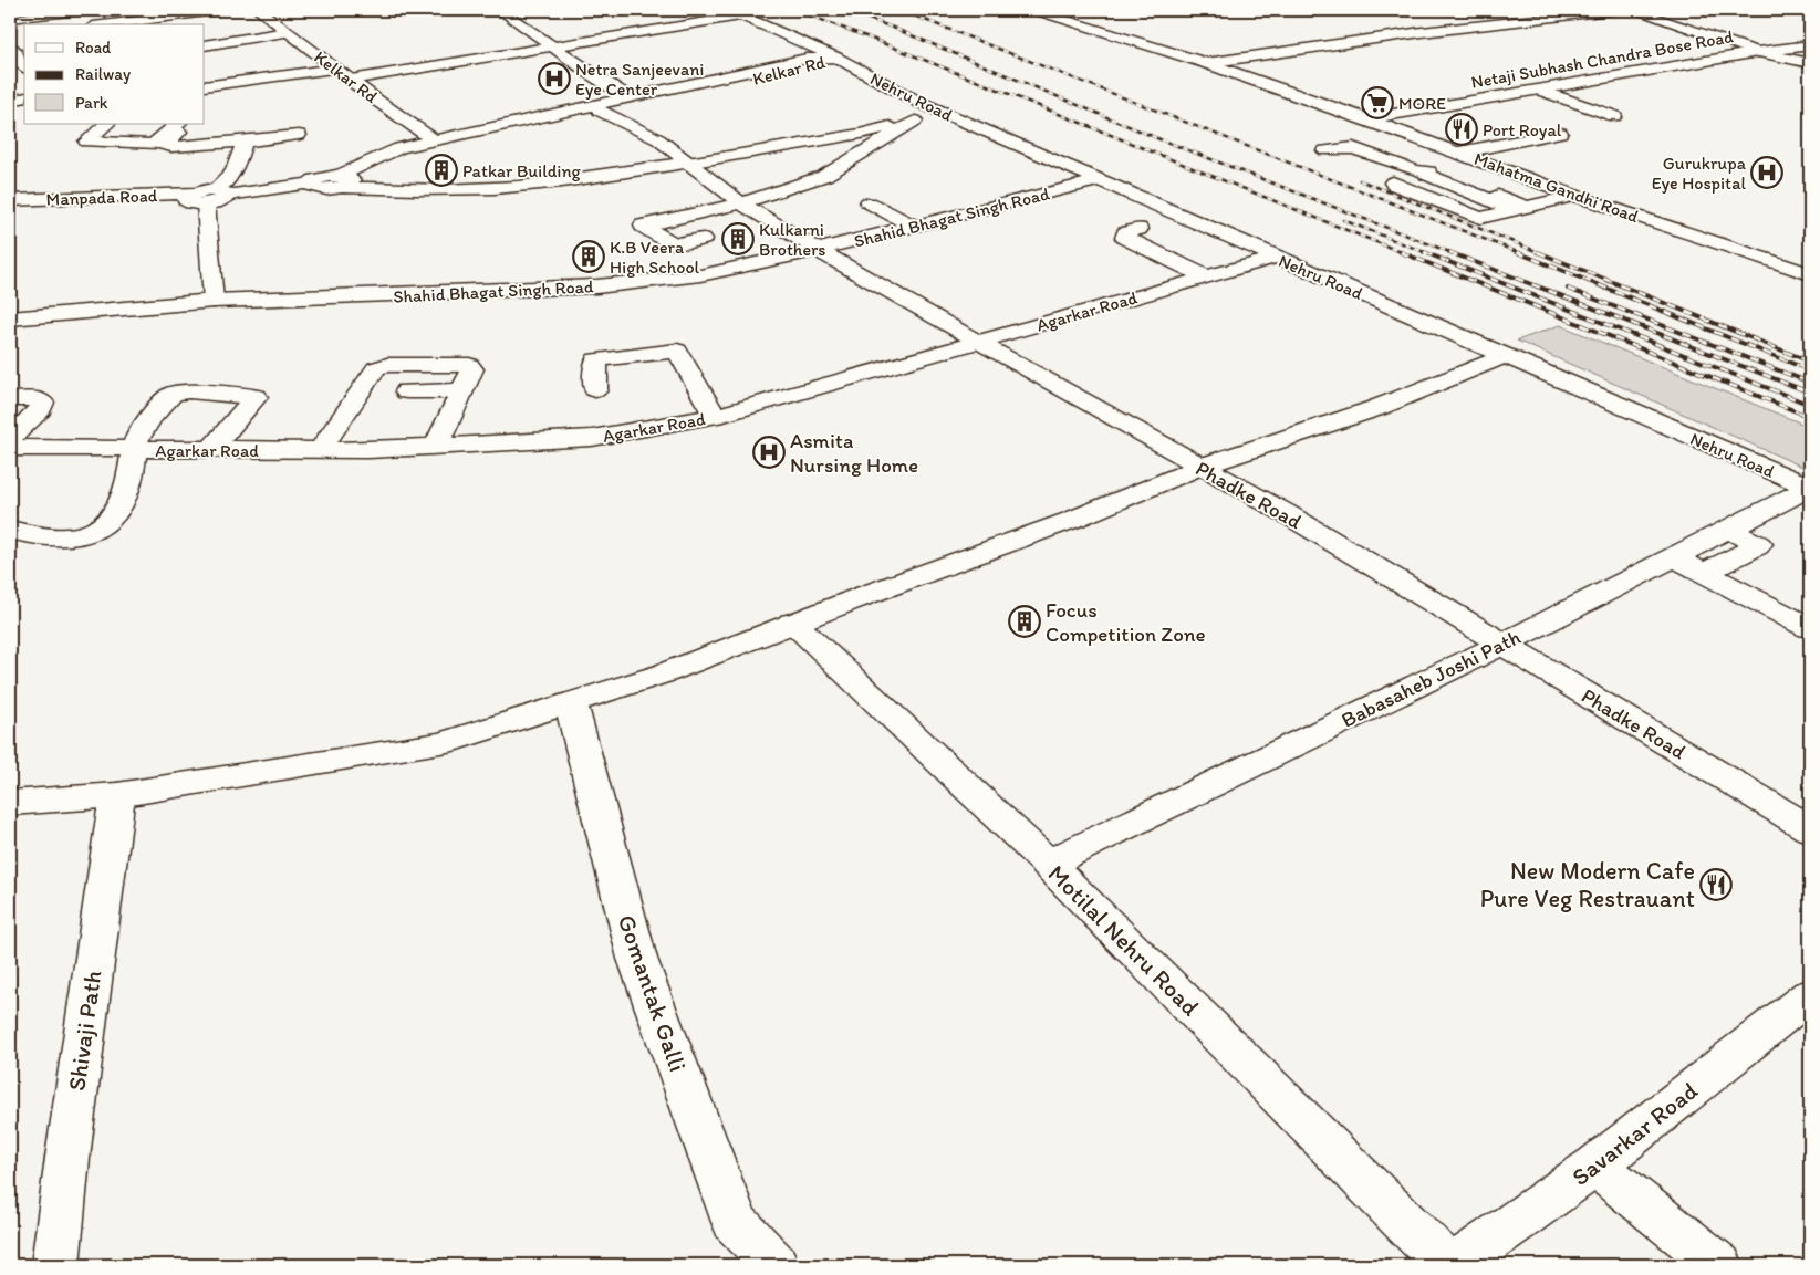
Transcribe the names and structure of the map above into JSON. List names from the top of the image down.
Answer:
{
  "streets": {
    "street": [
      "Netaji Subhash Chandra Bose Road",
      "Kelkar Rd",
      "Nehru Road",
      "Mahatma Gandhi Road",
      "Manpada Road",
      "Shahid Bhagat Singh Road",
      "Agarkar Road",
      "Phadke Road",
      "Babasaheb Joshi Path",
      "Motilal Nehru Road",
      "Gomantak Galli",
      "Shivaji Path",
      "Savarkar Road"
    ]
  },
  "crossings": [
    ["Netaji Subhash Chandra Bose Road", "Mahatma Gandhi Road"],
    ["Kelkar Rd", "Nehru Road"],
    ["Kelkar Rd", "Phadke Road"],
    ["Nehru Road", "Shahid Bhagat Singh Road"],
    ["Nehru Road", "Agarkar Road"],
    ["Nehru Road", "Babasaheb Joshi Path"],
    ["Shahid Bhagat Singh Road", "Phadke Road"],
    ["Agarkar Road", "Phadke Road"],
    ["Phadke Road", "Babasaheb Joshi Path"],
    ["Babasaheb Joshi Path", "Motilal Nehru Road"]
  ],
  "places": {
    "hospital": ["Netra Sanjeevani Eye Center", "Gurukrupa Eye Hospital", "Asmita Nursing Home"],
    "supermarket": ["MORE"],
    "restaurant": ["Port Royal", "New Modern Cafe Pure Veg Restrauant"],
    "building": [
      "Patkar Building",
      "Kulkarni Brothers",
      "K.B Veera High School",
      "Focus Competition Zone"
    ]
  },
  "legend": ["Road", "Railway", "Park"]
}
